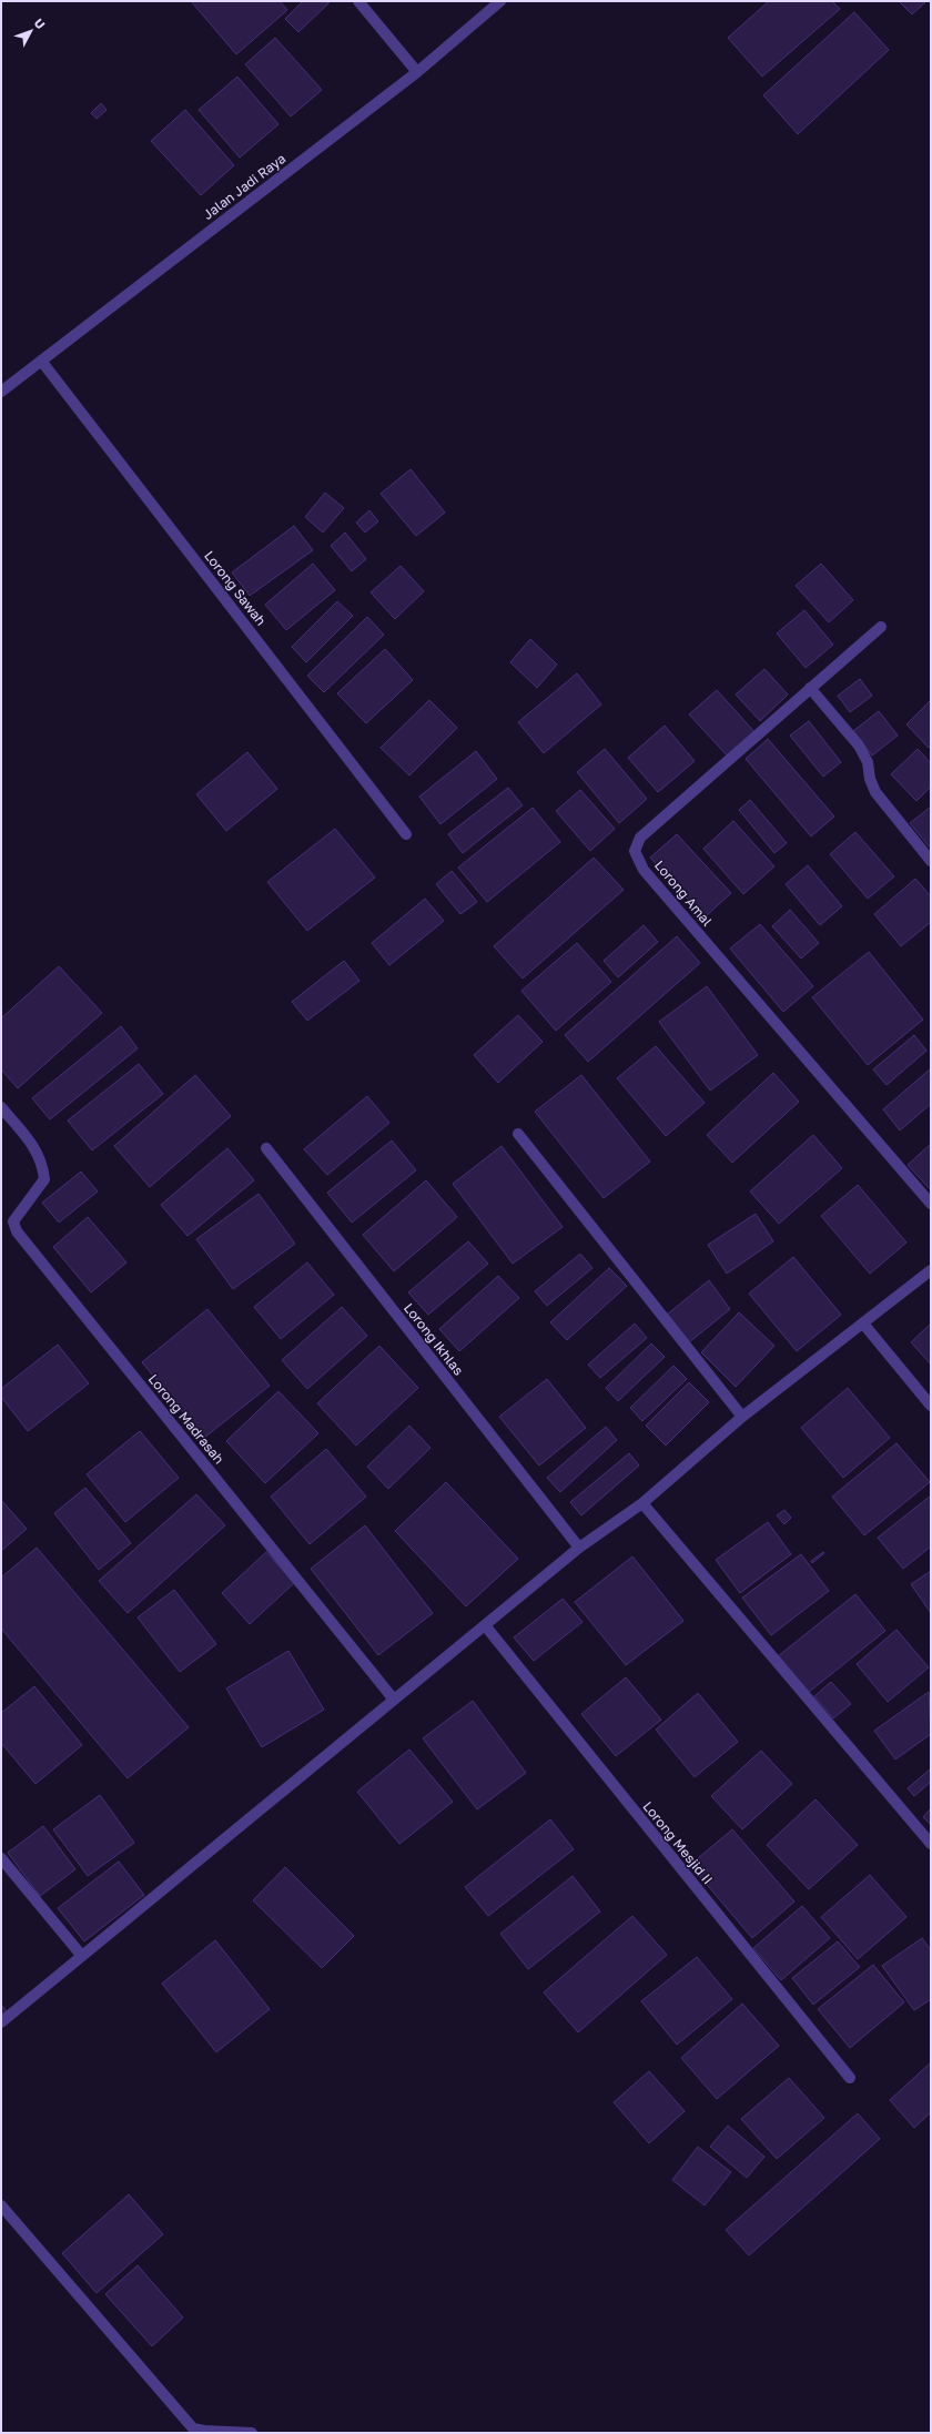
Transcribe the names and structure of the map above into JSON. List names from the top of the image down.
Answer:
{
  "streets": {
    "street": [
      "Jalan Jadi Raya",
      "Lorong Sawah",
      "Lorong Amal",
      "Lorong Ikhlas",
      "Lorong Madrasah",
      "Lorong Mesjid II"
    ]
  },
  "crossings": [
    ["Jalan Jadi Raya", "Lorong Sawah"]
  ],
  "north": "top right"
}
